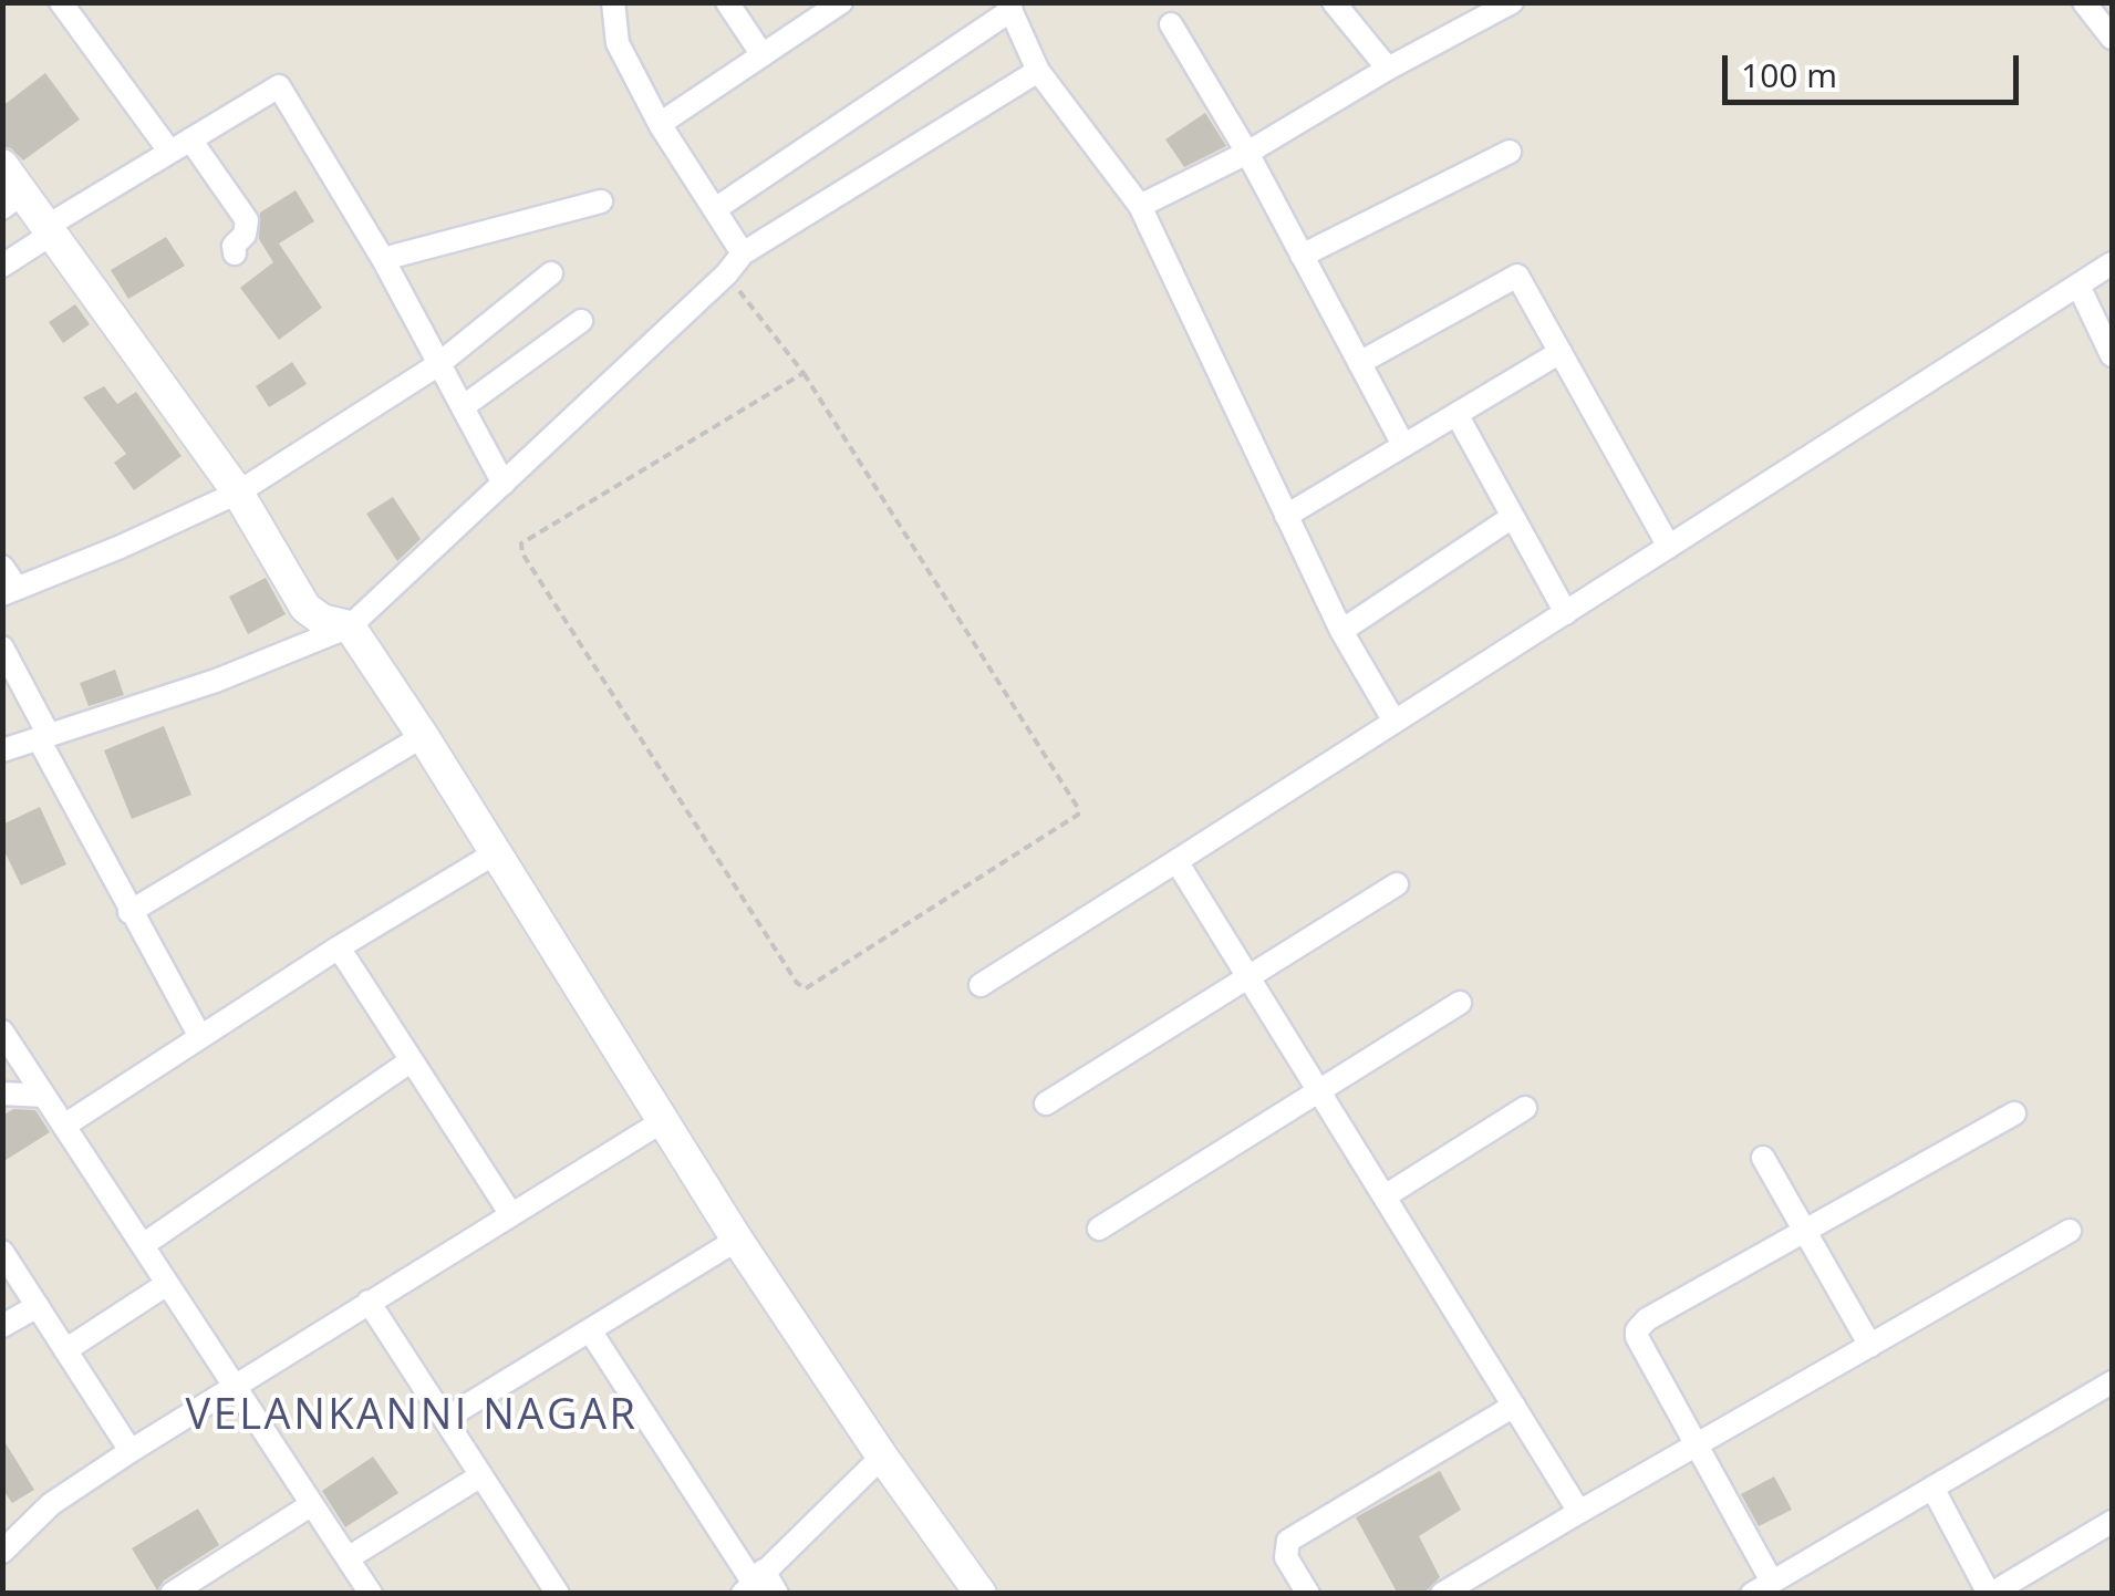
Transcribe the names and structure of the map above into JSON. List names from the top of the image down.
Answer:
{
  "districts": ["VELANKANNI NAGAR"],
  "scale_bar": "100 m"
}
